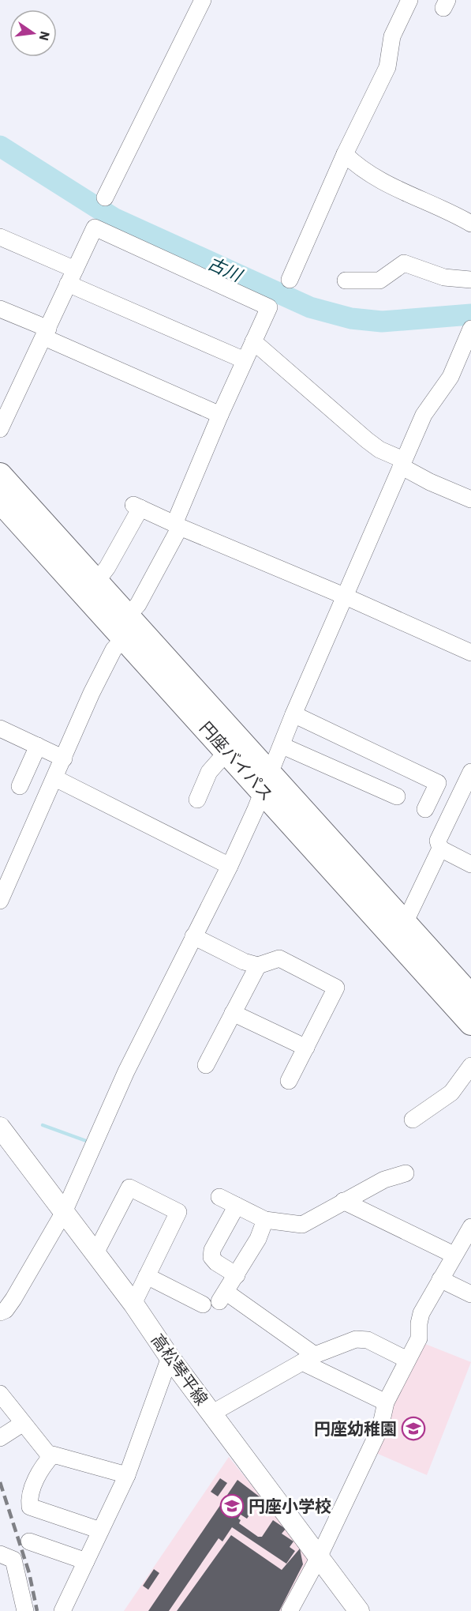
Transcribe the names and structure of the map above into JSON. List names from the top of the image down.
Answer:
{
  "streets": {
    "highway": ["円座バイパス"],
    "main road": ["高松琴平線"]
  },
  "water": ["古川"],
  "places": {
    "school or university": ["円座幼稚園", "円座小学校"]
  },
  "north": "right"
}
